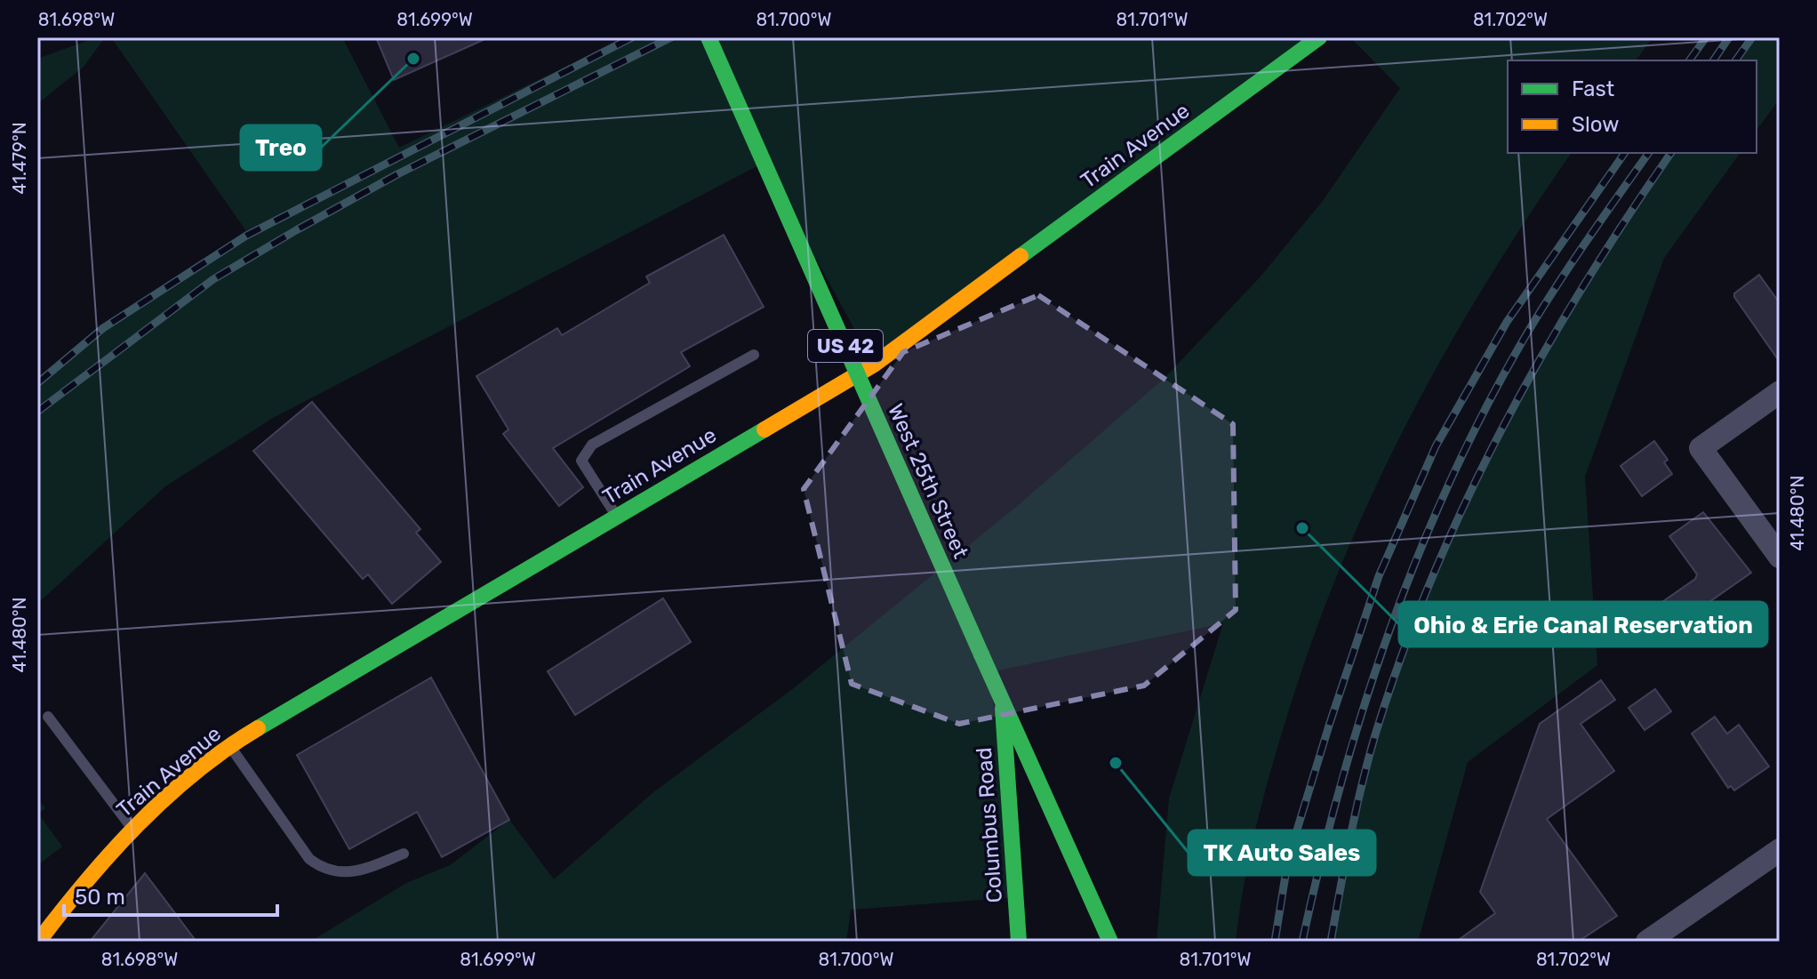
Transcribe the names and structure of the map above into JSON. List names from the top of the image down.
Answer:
{
  "streets": {
    "street": [
      "Train Avenue",
      "US 42",
      "West 25th Street",
      "Columbus Road"
    ]
  },
  "crossings": [
    ["West 25th Street", "Columbus Road"]
  ],
  "places": ["Treo", "Ohio & Erie Canal Reservation", "TK Auto Sales"],
  "legend": ["Fast", "Slow"],
  "scale_bar": "50 m",
  "coordinates": [
    "81.698°W",
    "81.699°W",
    "81.700°W",
    "81.701°W",
    "81.702°W",
    "41.479°N",
    "41.480°N"
  ]
}
